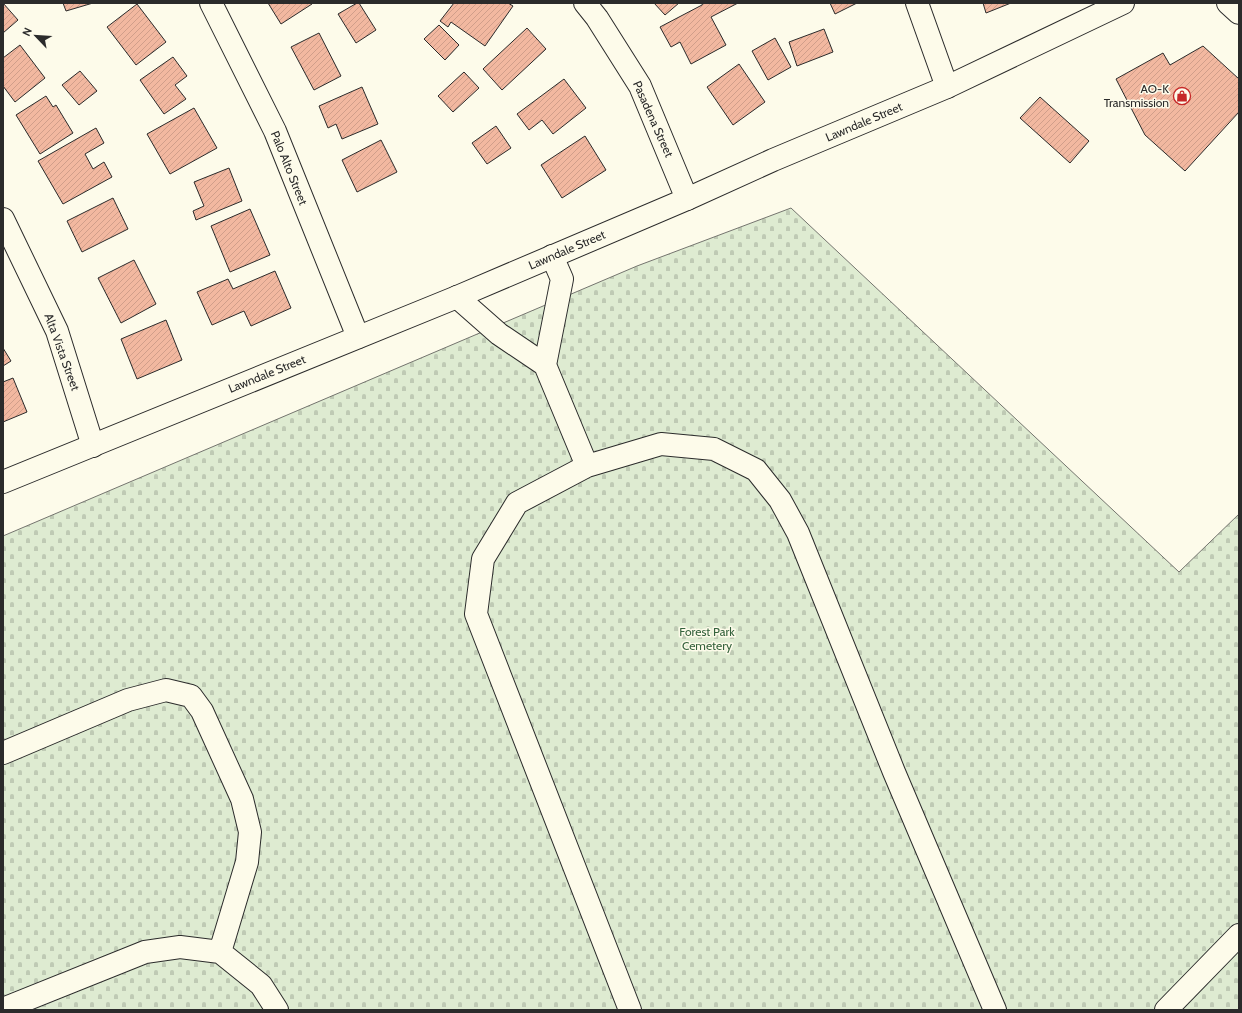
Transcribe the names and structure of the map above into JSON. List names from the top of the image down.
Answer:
{
  "streets": {
    "main road": [
      "Pasadena Street",
      "Lawndale Street",
      "Palo Alto Street",
      "Alta Vista Street"
    ]
  },
  "crossings": [
    ["Pasadena Street", "Lawndale Street"],
    ["Lawndale Street", "Palo Alto Street"],
    ["Lawndale Street", "Alta Vista Street"]
  ],
  "parks": ["Forest Park Cemetery"],
  "places": {
    "shop": ["AO-K Transmission"]
  },
  "north": "top left"
}
